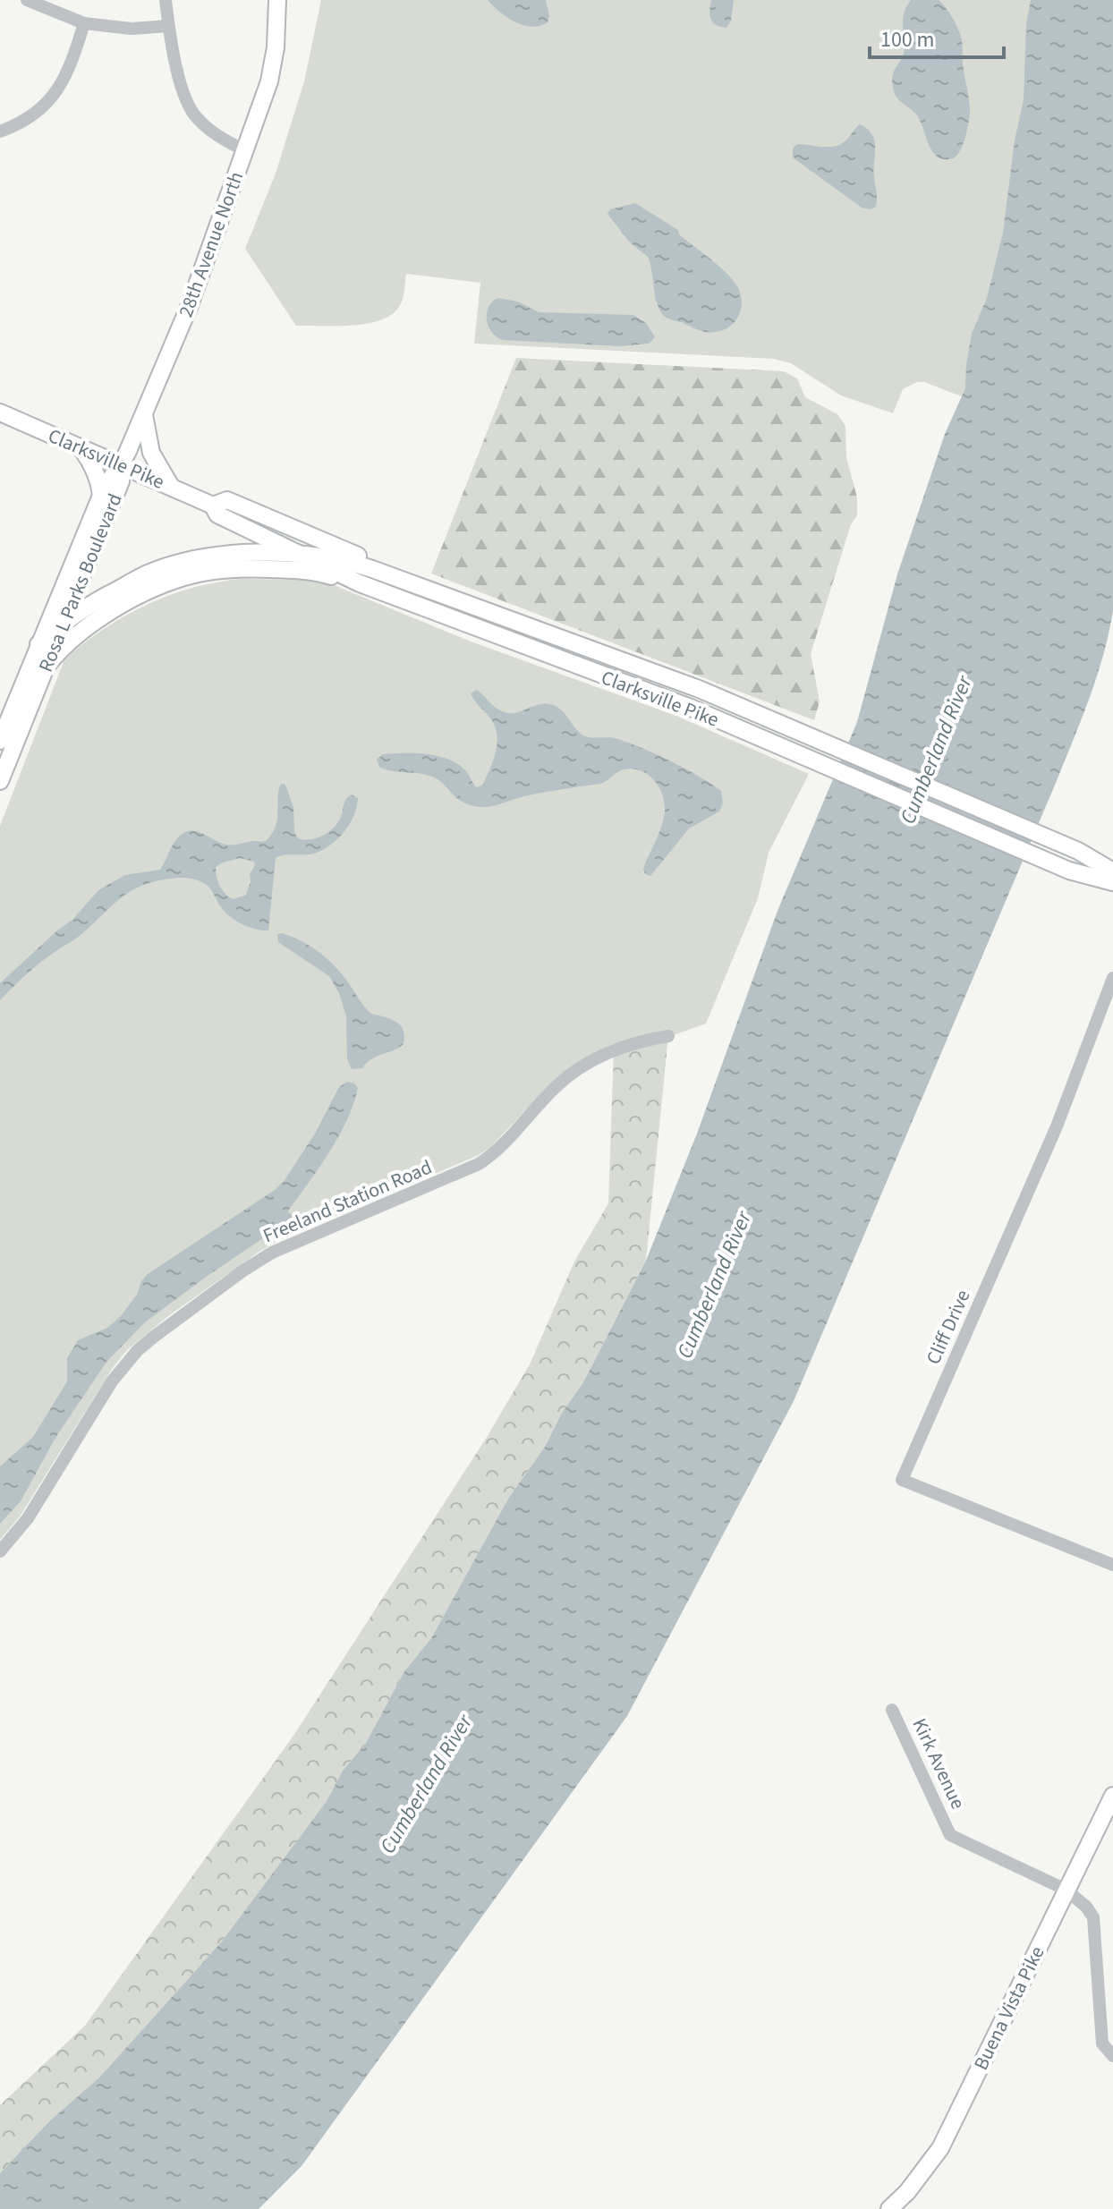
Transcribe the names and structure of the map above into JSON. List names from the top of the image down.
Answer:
{
  "streets": {
    "main road": [
      "28th Avenue North",
      "Clarksville Pike",
      "Rosa L Parks Boulevard",
      "Buena Vista Pike"
    ],
    "street": ["Freeland Station Road", "Cliff Drive", "Kirk Avenue"]
  },
  "crossings": [
    ["28th Avenue North", "Clarksville Pike"],
    ["28th Avenue North", "Rosa L Parks Boulevard"],
    ["Clarksville Pike", "Rosa L Parks Boulevard"],
    ["Kirk Avenue", "Buena Vista Pike"]
  ],
  "water": ["Cumberland River"],
  "scale_bar": "100 m"
}
